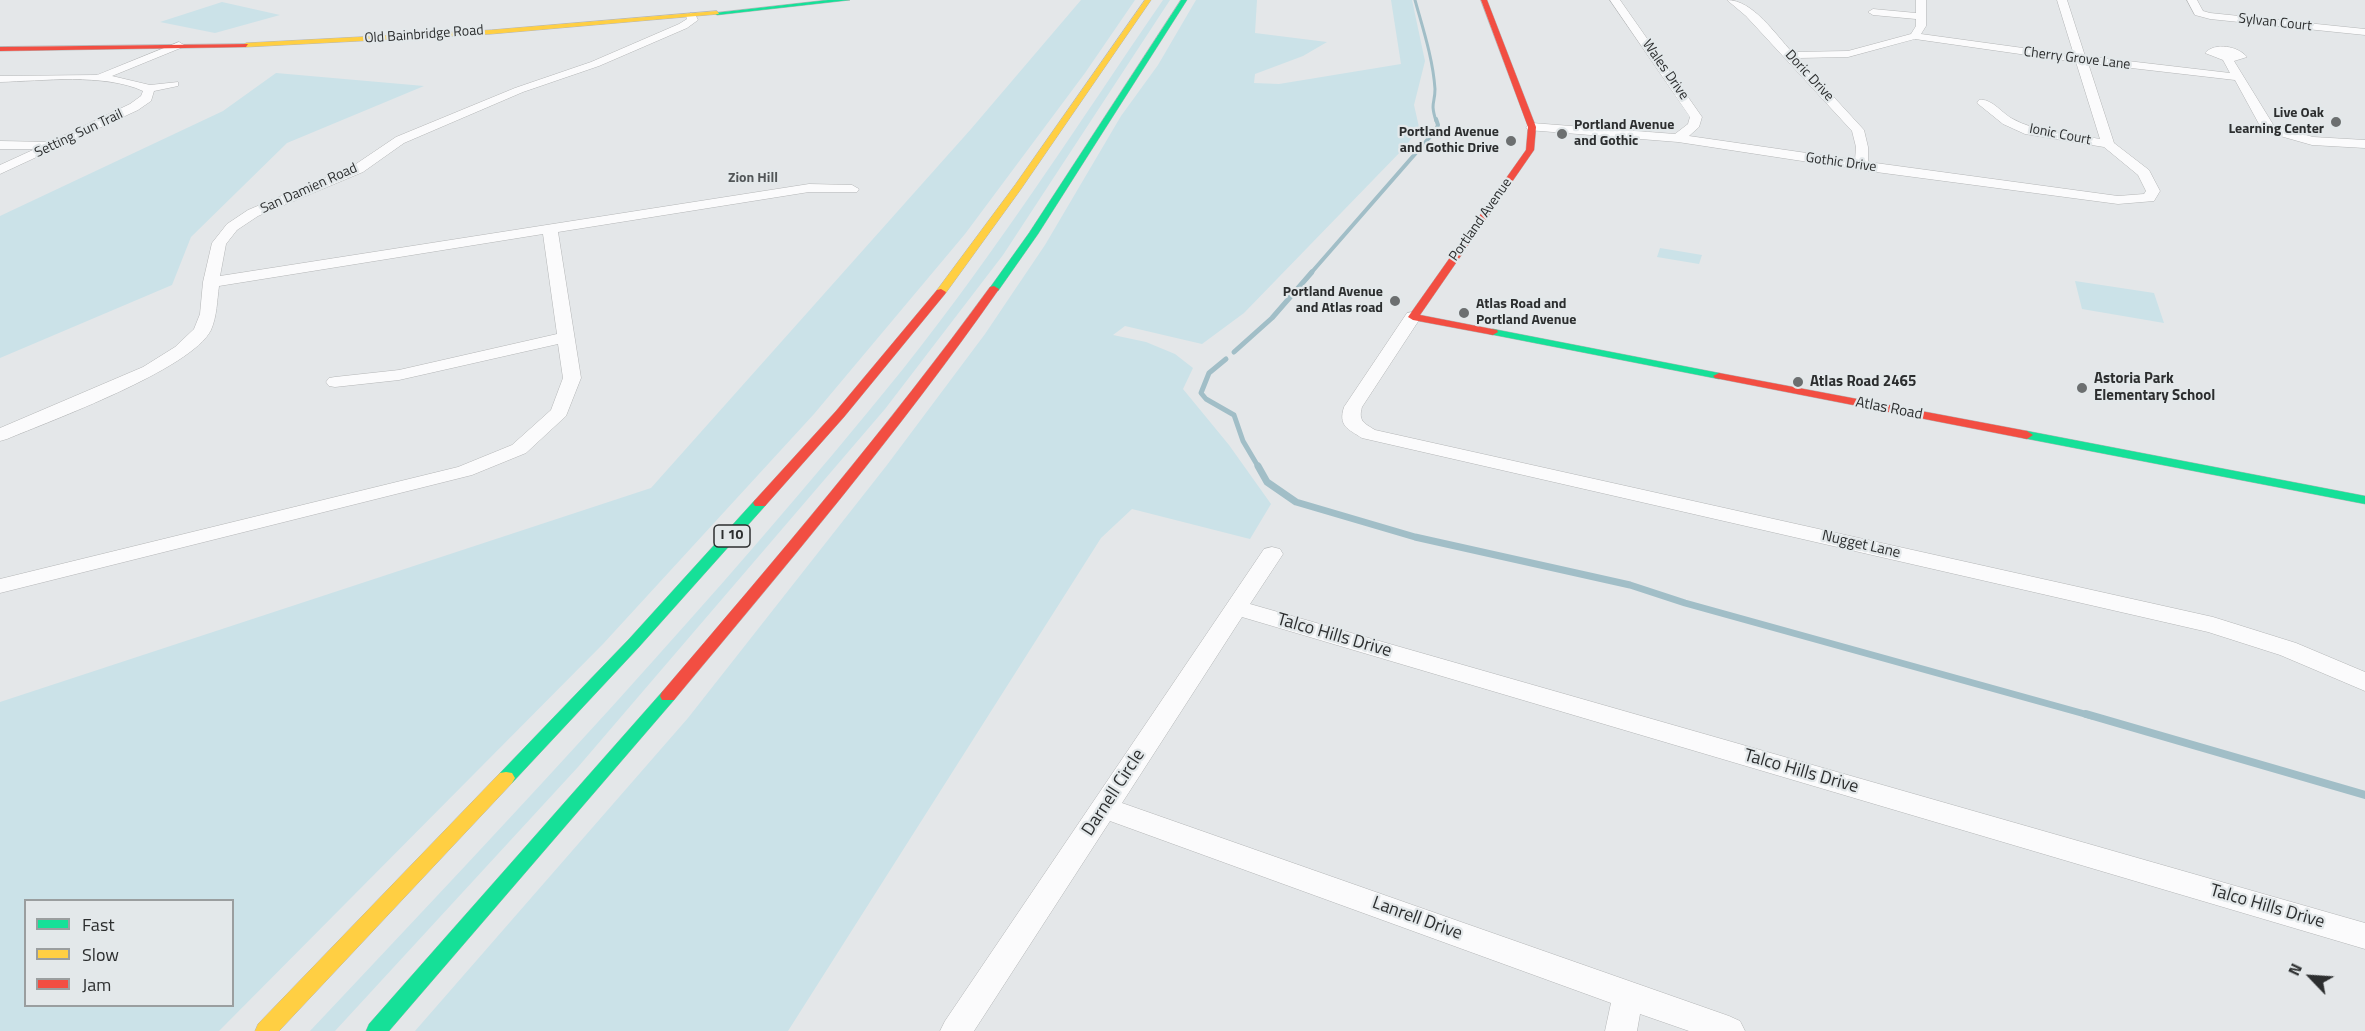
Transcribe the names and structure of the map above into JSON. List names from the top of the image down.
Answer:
{
  "streets": {
    "main road": [
      "Old Bainbridge Road",
      "Portland Avenue",
      "Atlas Road",
      "I 10"
    ],
    "street": [
      "Sylvan Court",
      "Cherry Grove Lane",
      "Wales Drive",
      "Doric Drive",
      "Setting Sun Trail",
      "Ionic Court",
      "Gothic Drive",
      "San Damien Road",
      "Nugget Lane",
      "Talco Hills Drive",
      "Darnell Circle",
      "Lanrell Drive"
    ]
  },
  "crossings": [
    ["Old Bainbridge Road", "San Damien Road"],
    ["Wales Drive", "Gothic Drive"],
    ["Doric Drive", "Gothic Drive"],
    ["Ionic Court", "Gothic Drive"],
    ["Gothic Drive", "Portland Avenue"],
    ["Portland Avenue", "Atlas Road"],
    ["Portland Avenue", "Nugget Lane"],
    ["Talco Hills Drive", "Darnell Circle"],
    ["Darnell Circle", "Lanrell Drive"]
  ],
  "districts": ["Zion Hill"],
  "places": [
    "Live Oak Learning Center",
    "Portland Avenue and Gothic",
    "Portland Avenue and Gothic Drive",
    "Portland Avenue and Atlas road",
    "Atlas Road and Portland Avenue",
    "Atlas Road 2465",
    "Astoria Park Elementary School"
  ],
  "legend": ["Fast", "Slow", "Jam"],
  "north": "top left"
}
